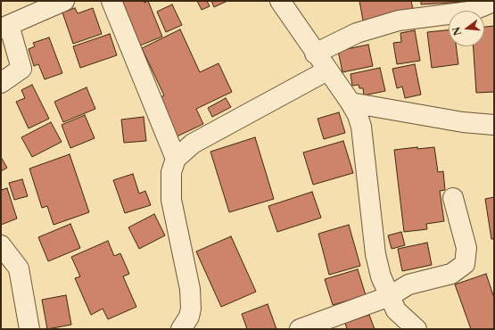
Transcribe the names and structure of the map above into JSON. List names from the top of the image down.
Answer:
{
  "north": "left"
}
